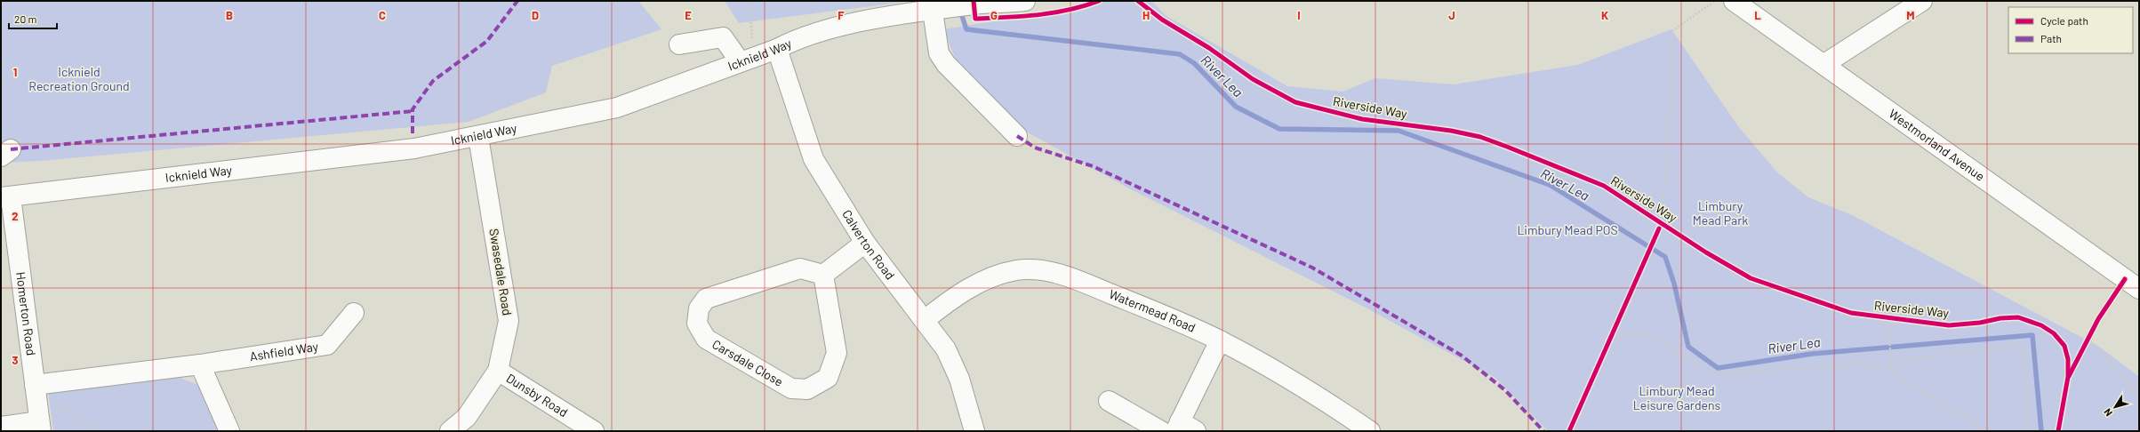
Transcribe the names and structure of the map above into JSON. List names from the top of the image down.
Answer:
{
  "streets": {
    "street": [
      "Icknield Way",
      "Westmorland Avenue",
      "Calverton Road",
      "Swasedale Road",
      "Watermead Road",
      "Homerton Road",
      "Ashfield Way",
      "Carsdale Close",
      "Dunsby Road"
    ],
    "cycle path": ["Riverside Way"]
  },
  "crossings": [
    ["Icknield Way", "Calverton Road"],
    ["Icknield Way", "Swasedale Road"],
    ["Icknield Way", "Homerton Road"],
    ["Calverton Road", "Watermead Road"],
    ["Swasedale Road", "Dunsby Road"],
    ["Homerton Road", "Ashfield Way"]
  ],
  "water": ["River Lea"],
  "parks": [
    "Icknield Recreation Ground",
    "Limbury Mead Park",
    "Limbury Mead POS",
    "Limbury Mead Leisure Gardens"
  ],
  "legend": ["Cycle path", "Path"],
  "scale_bar": "20 m",
  "north": "bottom left",
  "grid": {
    "columns": [
      "B",
      "C",
      "D",
      "E",
      "F",
      "G",
      "H",
      "I",
      "J",
      "K",
      "L",
      "M"
    ],
    "rows": ["1", "2", "3"]
  }
}
